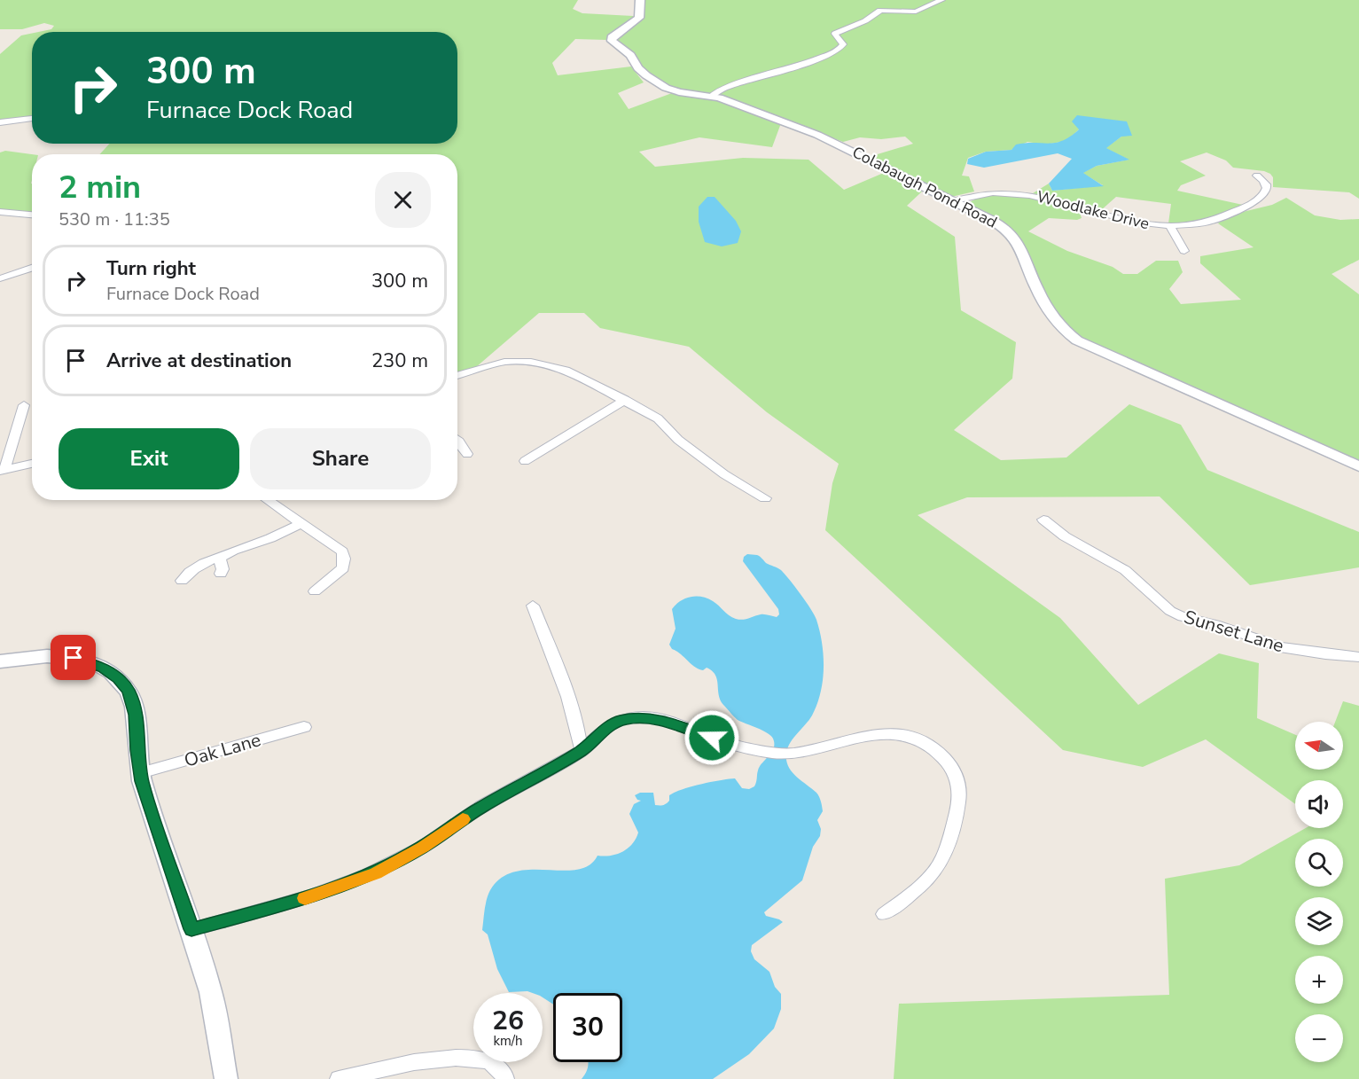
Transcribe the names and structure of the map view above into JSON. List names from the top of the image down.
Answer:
{
  "streets": {
    "street": [
      "Colabaugh Pond Road",
      "Woodlake Drive",
      "Sunset Lane",
      "Oak Lane"
    ]
  },
  "crossings": [
    ["Colabaugh Pond Road", "Woodlake Drive"]
  ],
  "north": "left",
  "page": {
    "turn": ["300 m", "Furnace Dock Road"],
    "heading": ["2 min", "530 m · 11:35"],
    "list": [
      {
        "name": "Turn right",
        "note": "Furnace Dock Road",
        "value": "300 m"
      },
      {
        "name": "Arrive at destination",
        "value": "230 m"
      }
    ],
    "buttons": ["Exit", "Share"],
    "map_buttons": ["+", "−"],
    "speed": "26 km/h",
    "limit": "30"
  }
}
